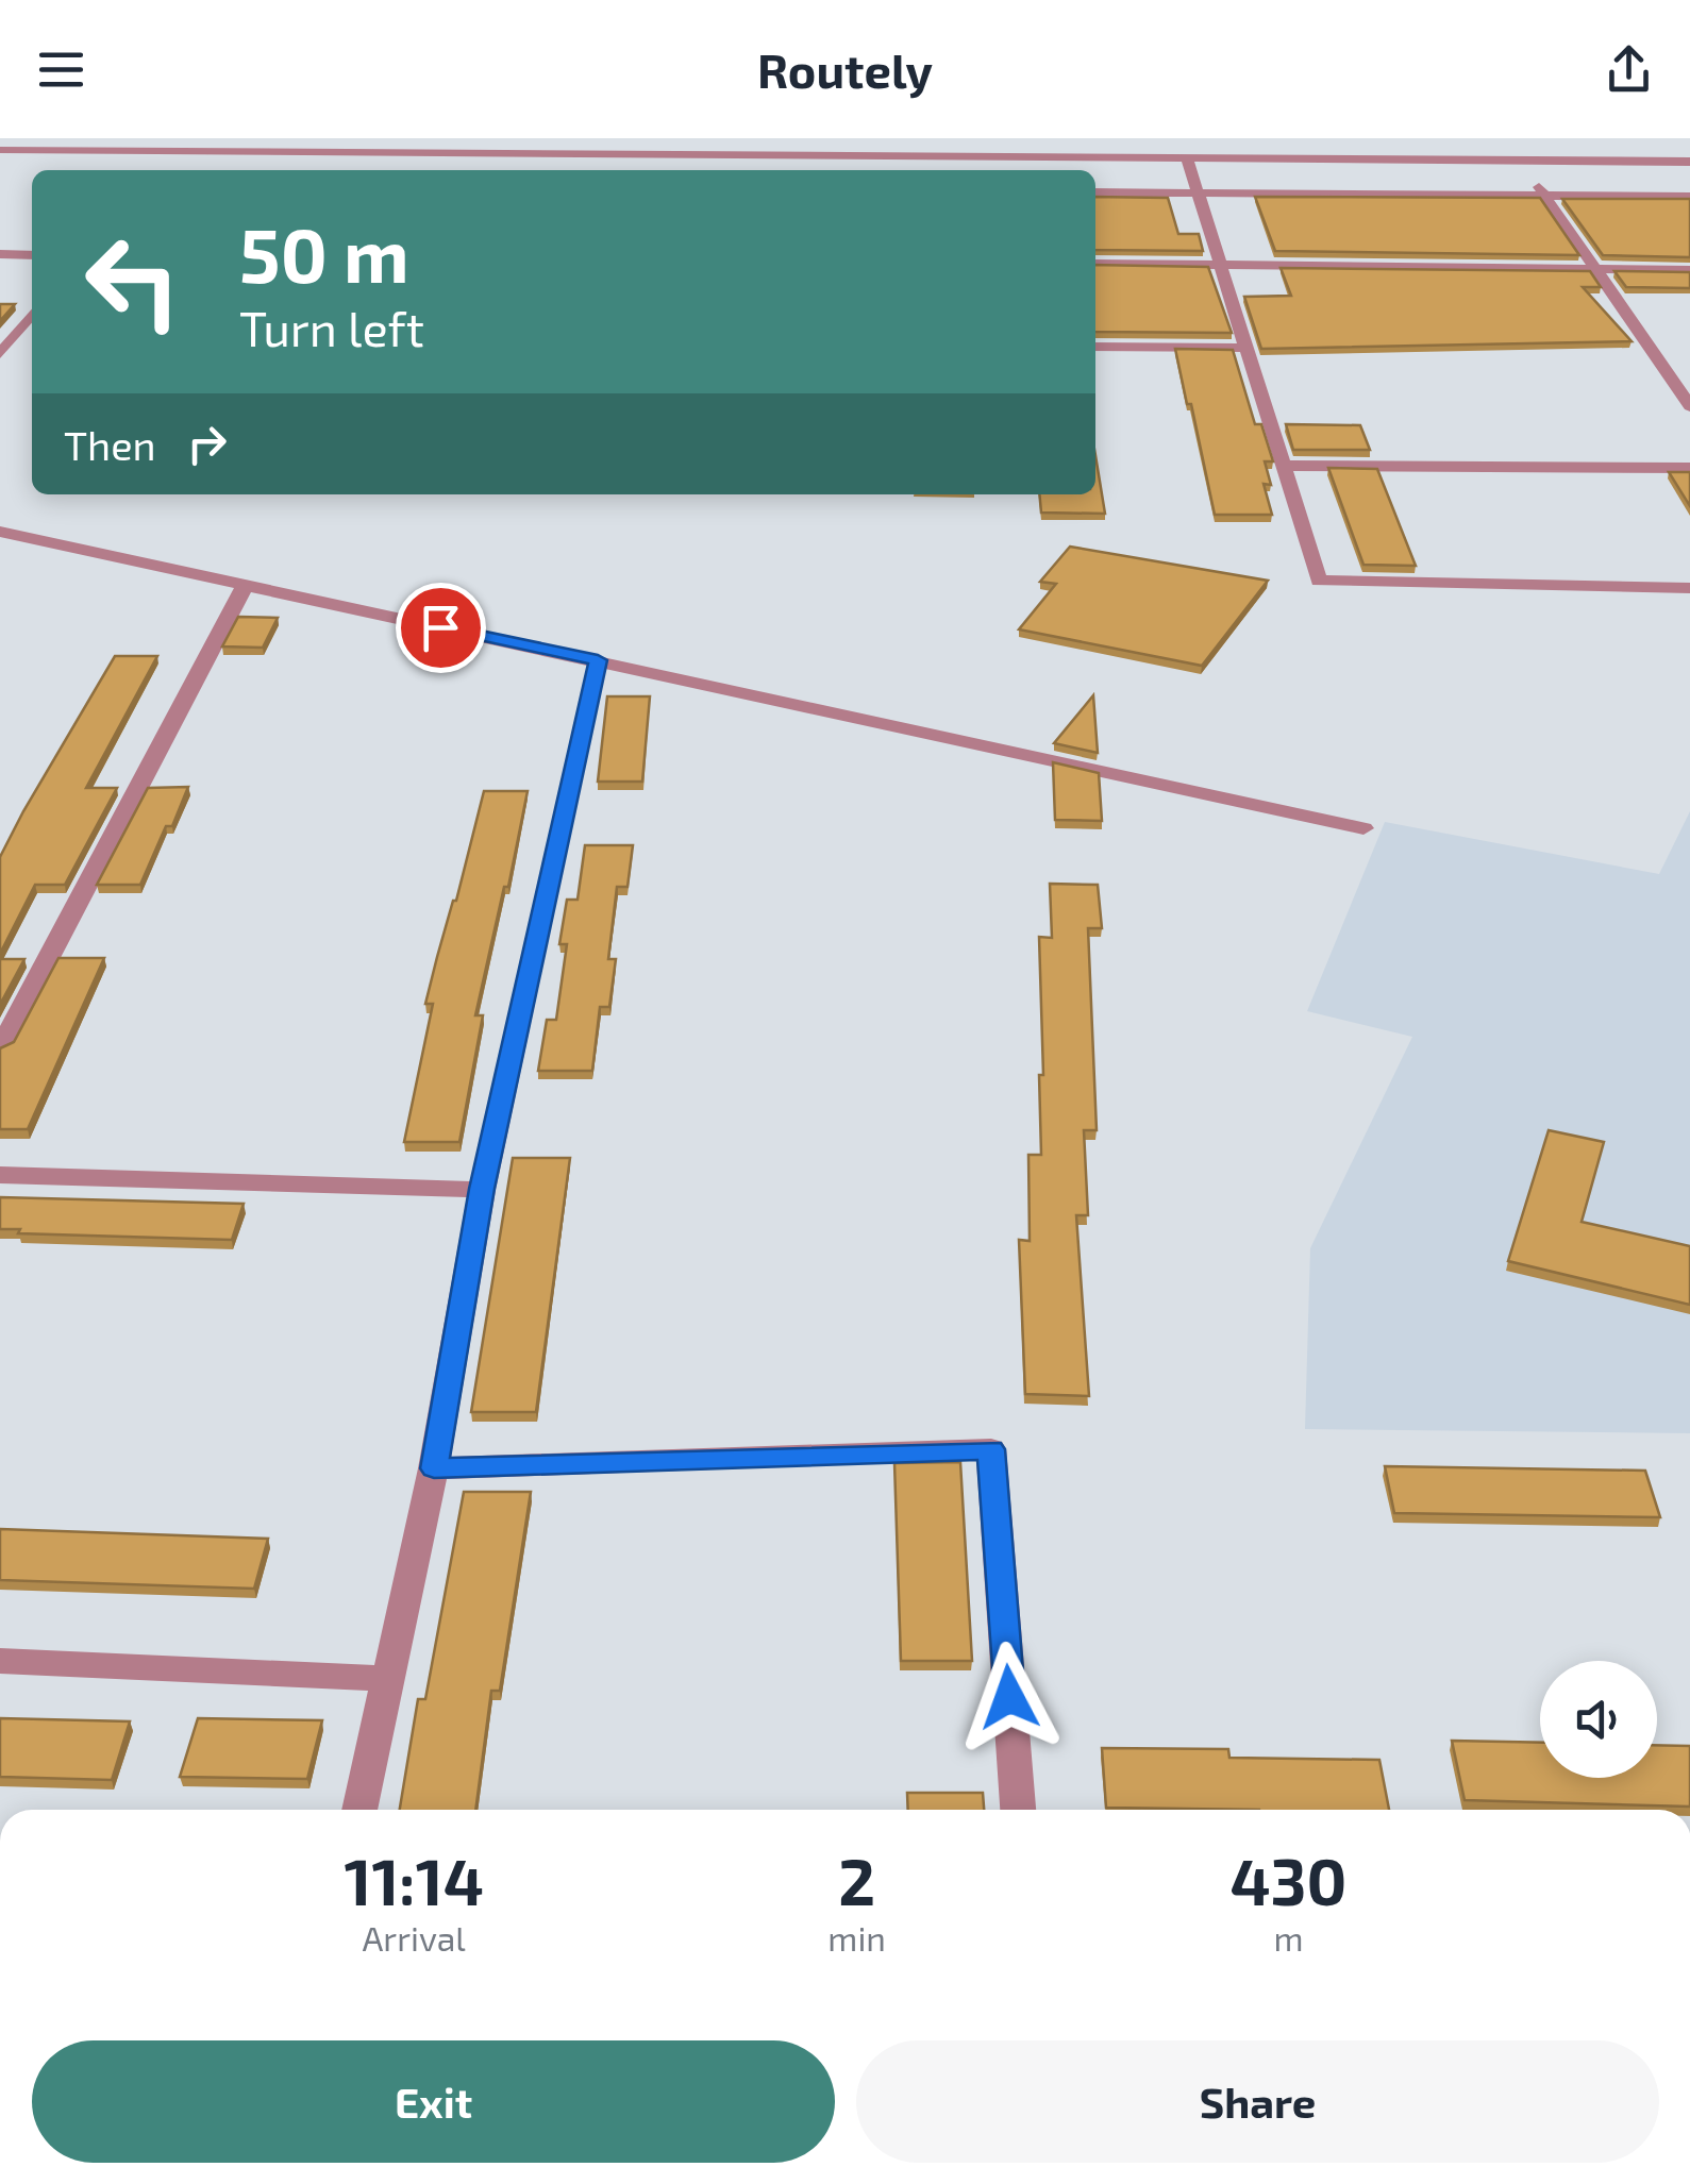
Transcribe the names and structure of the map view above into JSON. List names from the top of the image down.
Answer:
{
  "page": {
    "header": "Routely",
    "turn": ["50 m", "Turn left"],
    "then": "Then",
    "eta": [
      "11:14",
      "Arrival",
      "2",
      "min",
      "430",
      "m"
    ],
    "buttons": ["Exit", "Share"]
  }
}
